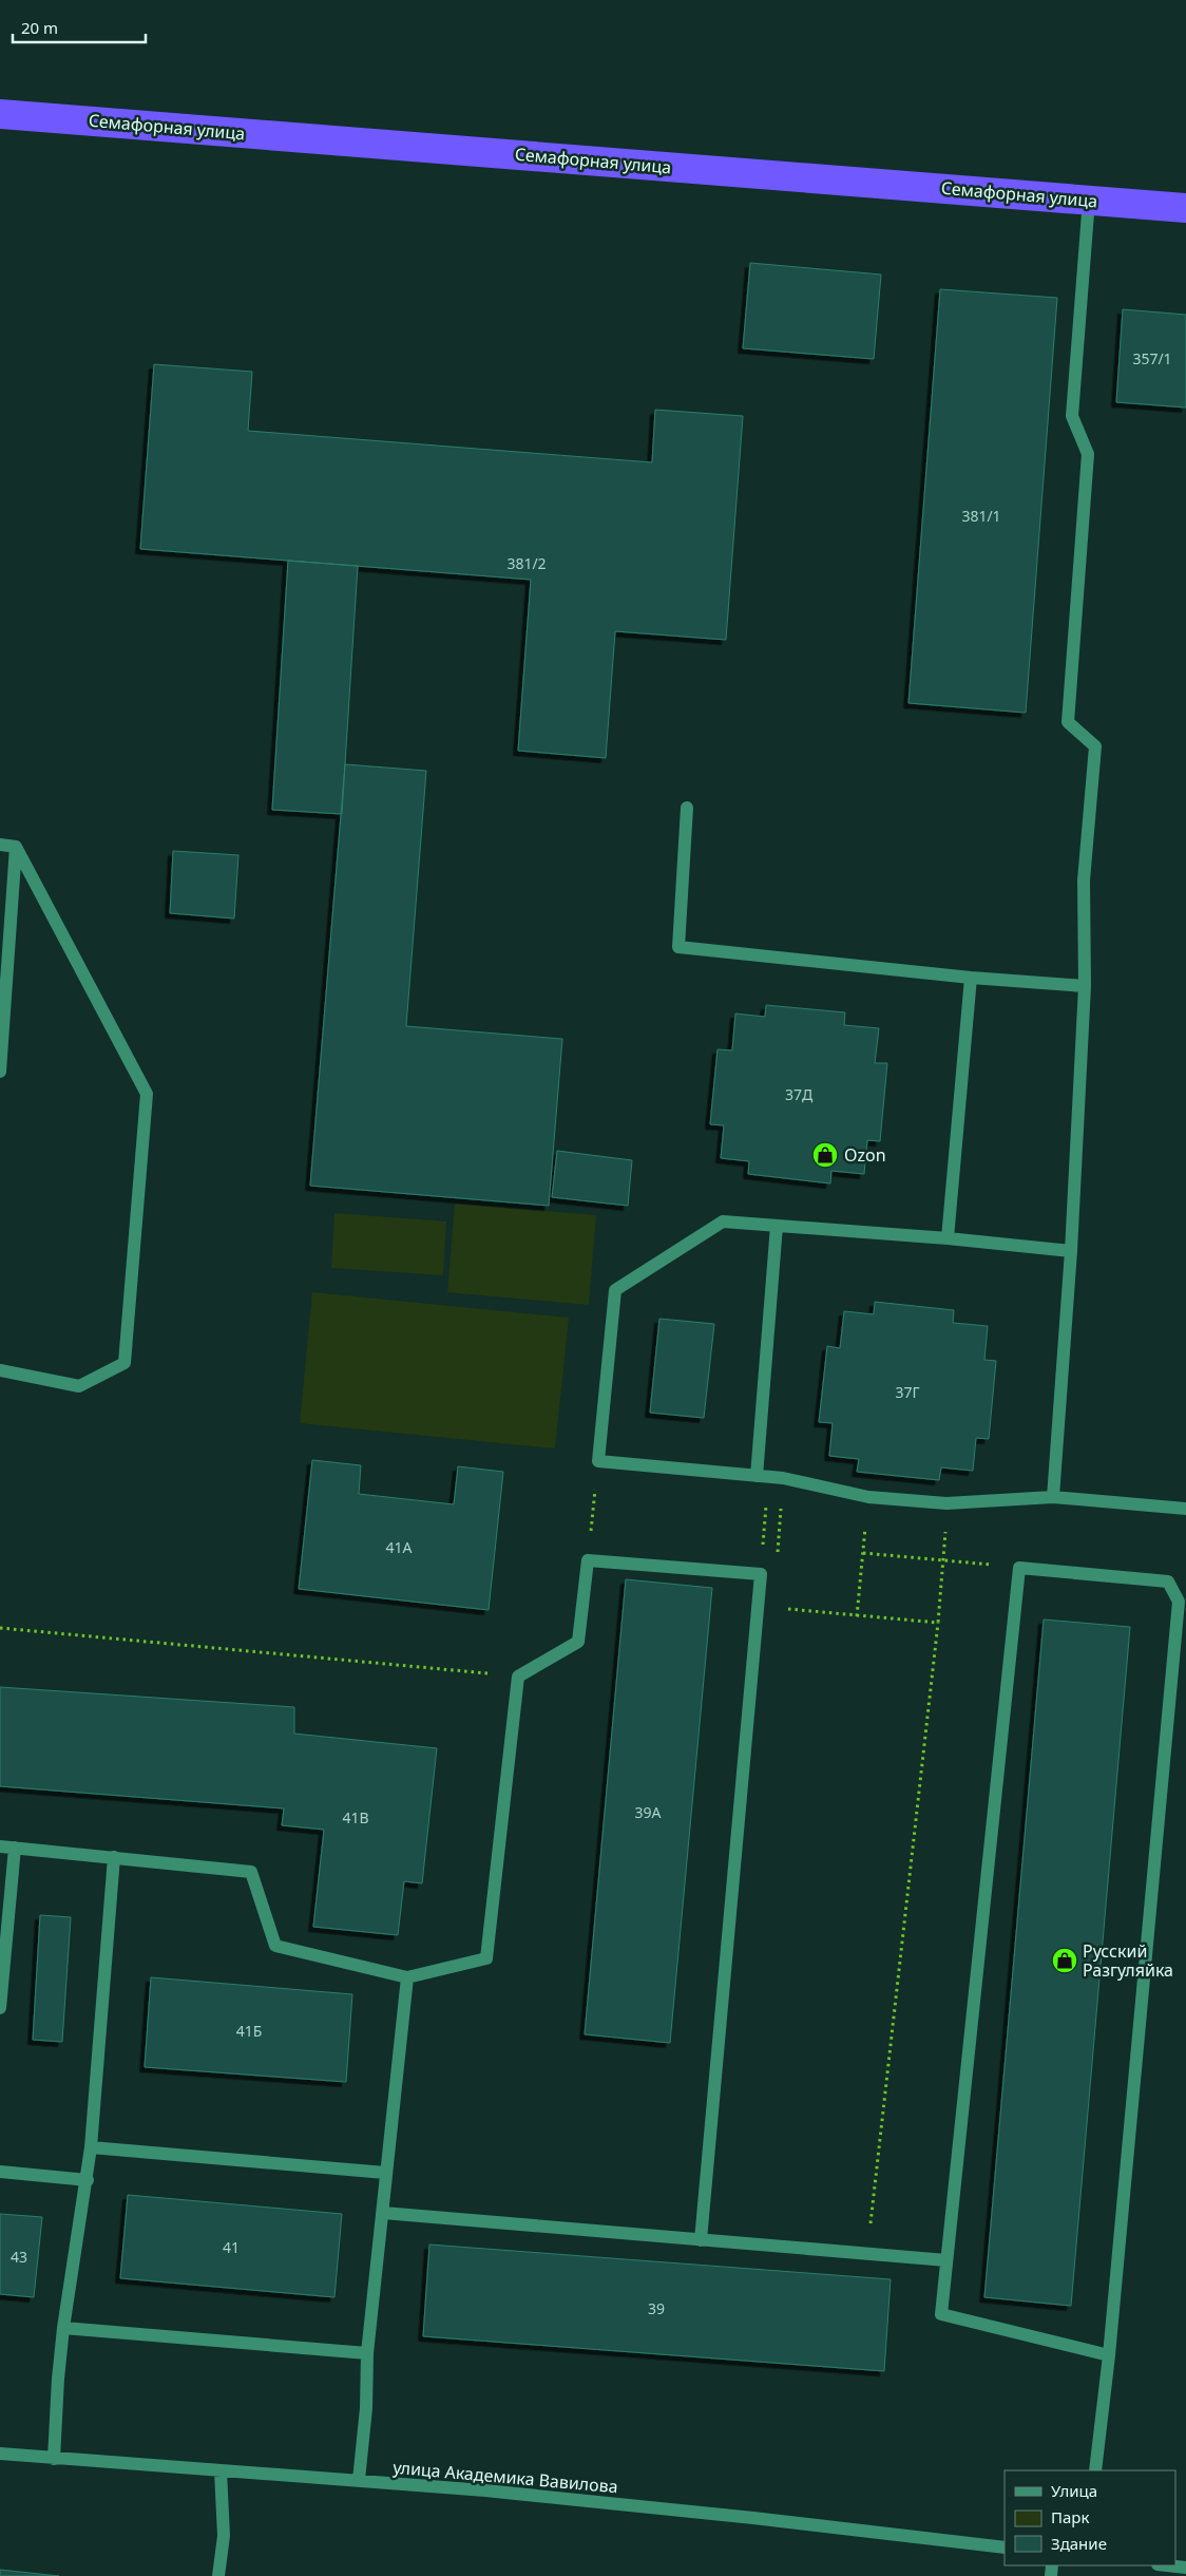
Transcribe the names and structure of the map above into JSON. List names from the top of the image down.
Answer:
{
  "streets": {
    "highway": ["Семафорная улица"],
    "street": ["улица Академика Вавилова"]
  },
  "places": {
    "shop": ["Ozon", "Русский Разгуляйка"]
  },
  "house_numbers": [
    "357/1",
    "381/1",
    "381/2",
    "37Д",
    "37Г",
    "41А",
    "39А",
    "41В",
    "41Б",
    "41",
    "43",
    "39"
  ],
  "legend": ["Улица", "Парк", "Здание"],
  "scale_bar": "20 m"
}
